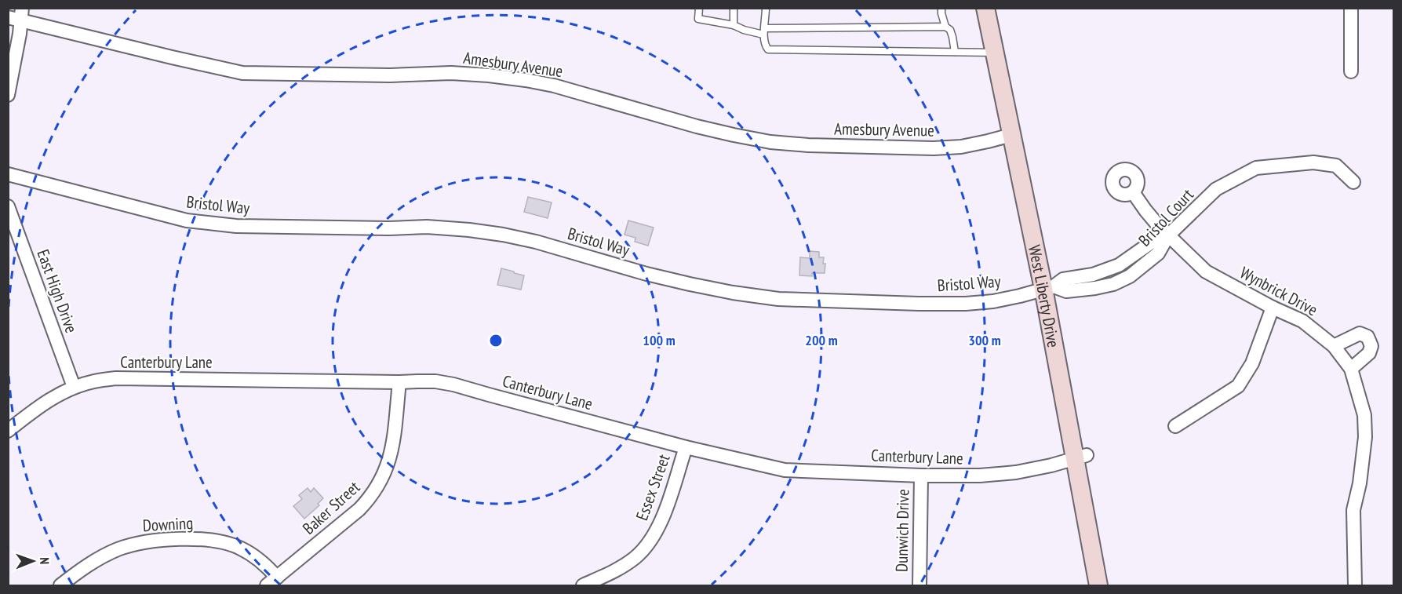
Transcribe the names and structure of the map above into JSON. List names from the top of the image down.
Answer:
{
  "streets": {
    "main road": ["West Liberty Drive"],
    "street": [
      "Amesbury Avenue",
      "Bristol Way",
      "Bristol Court",
      "East High Drive",
      "Wynbrick Drive",
      "Canterbury Lane",
      "Essex Street",
      "Baker Street",
      "Downing",
      "Dunwich Drive"
    ]
  },
  "crossings": [
    ["Amesbury Avenue", "West Liberty Drive"],
    ["Bristol Way", "Bristol Court"],
    ["Bristol Way", "Wynbrick Drive"],
    ["Bristol Way", "West Liberty Drive"],
    ["Bristol Court", "Wynbrick Drive"],
    ["Bristol Court", "West Liberty Drive"],
    ["East High Drive", "Canterbury Lane"],
    ["West Liberty Drive", "Canterbury Lane"],
    ["Canterbury Lane", "Essex Street"],
    ["Canterbury Lane", "Baker Street"],
    ["Canterbury Lane", "Dunwich Drive"],
    ["Baker Street", "Downing"]
  ],
  "north": "right",
  "rings": ["100 m", "200 m", "300 m"]
}
